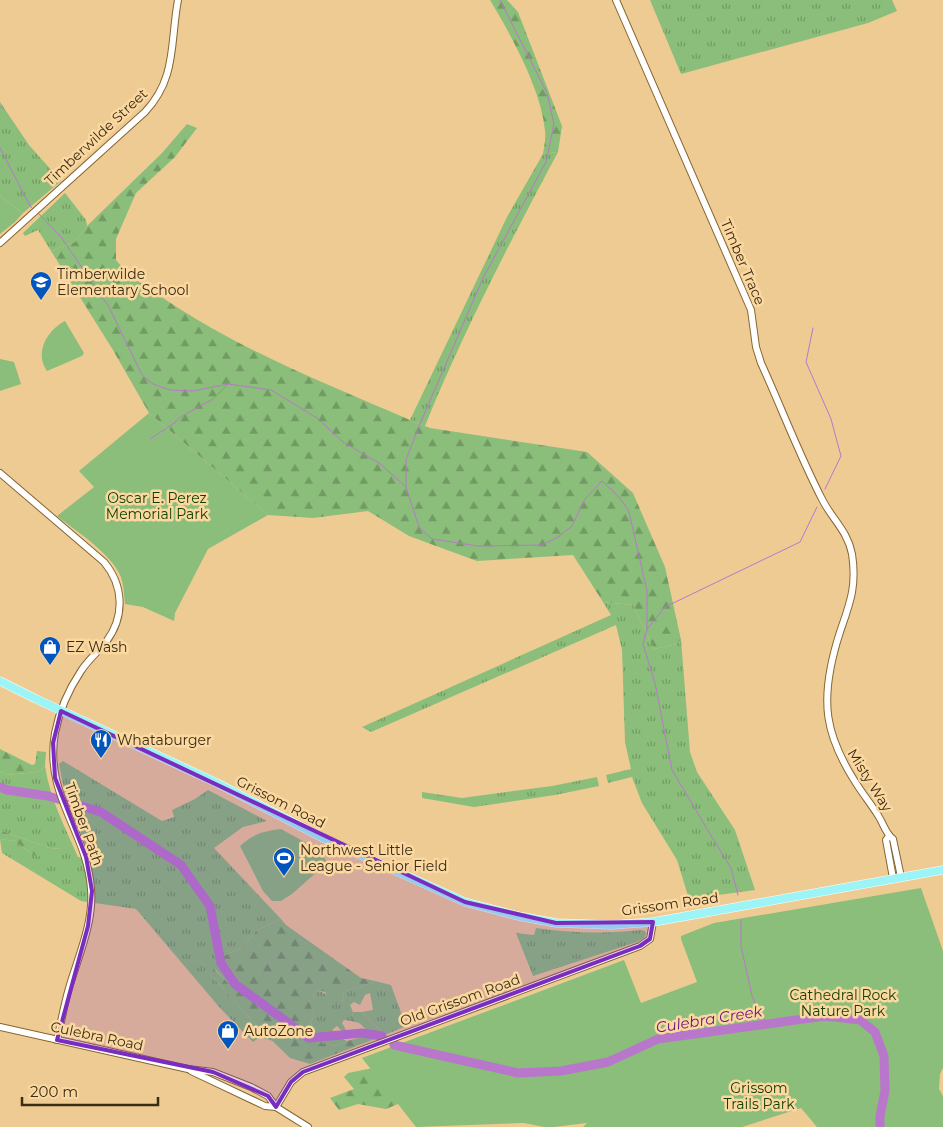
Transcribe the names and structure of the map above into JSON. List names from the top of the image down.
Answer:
{
  "streets": {
    "main road": ["Grissom Road"],
    "street": [
      "Timberwilde Street",
      "Timber Trace",
      "Misty Way",
      "Timber Path",
      "Old Grissom Road",
      "Culebra Road"
    ]
  },
  "crossings": [
    ["Timber Trace", "Misty Way"],
    ["Misty Way", "Grissom Road"],
    ["Grissom Road", "Timber Path"],
    ["Grissom Road", "Old Grissom Road"],
    ["Timber Path", "Culebra Road"],
    ["Old Grissom Road", "Culebra Road"]
  ],
  "water": ["Culebra Creek"],
  "parks": ["Oscar E. Perez Memorial Park", "Cathedral Rock Nature Park", "Grissom Trails Park"],
  "places": {
    "school or university": ["Timberwilde Elementary School"],
    "shop": ["EZ Wash", "AutoZone"],
    "restaurant": ["Whataburger"],
    "sports": ["Northwest Little League - Senior Field"]
  },
  "scale_bar": "200 m"
}
